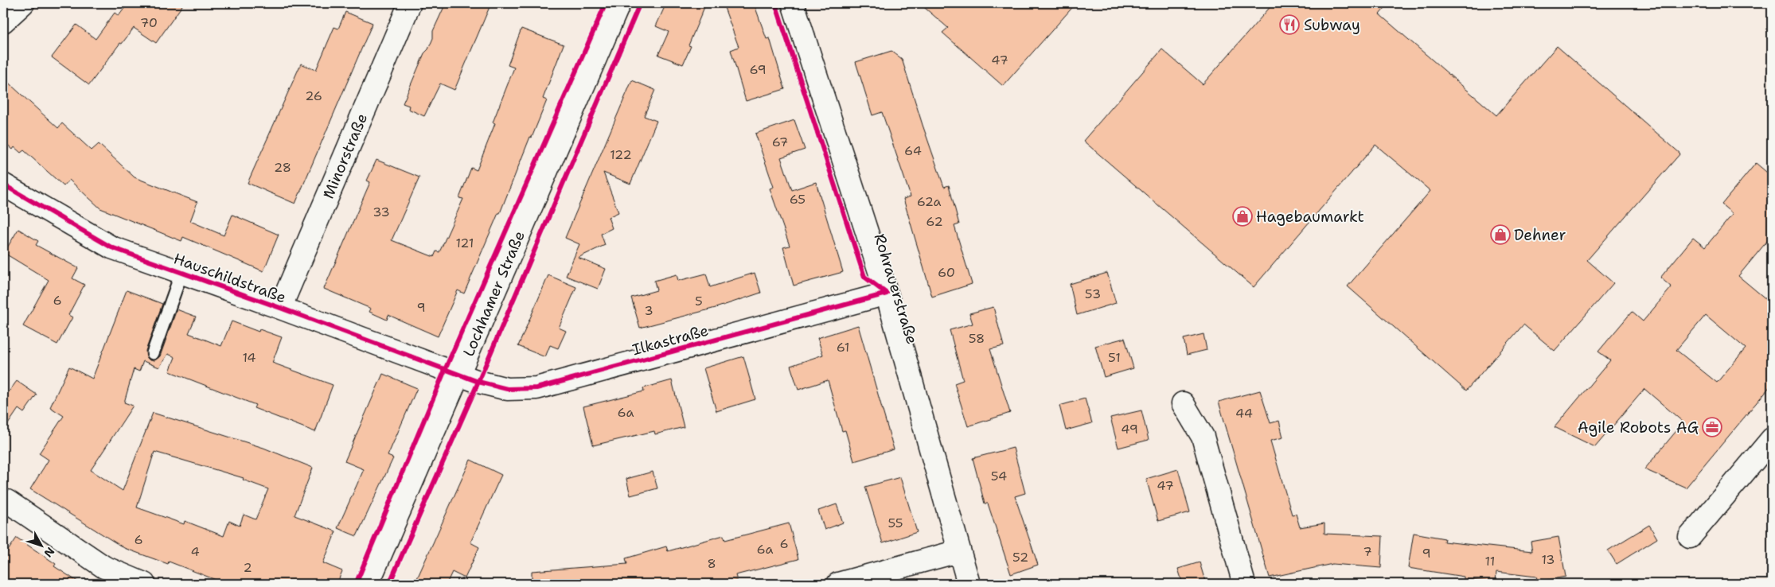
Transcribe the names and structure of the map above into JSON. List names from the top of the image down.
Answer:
{
  "streets": {
    "street": [
      "Minorstraße",
      "Hauschildstraße",
      "Rohrauerstraße",
      "Lochhamer Straße",
      "Ilkastraße"
    ]
  },
  "crossings": [
    ["Minorstraße", "Hauschildstraße"],
    ["Hauschildstraße", "Lochhamer Straße"],
    ["Hauschildstraße", "Ilkastraße"],
    ["Rohrauerstraße", "Ilkastraße"],
    ["Lochhamer Straße", "Ilkastraße"]
  ],
  "places": {
    "restaurant": ["Subway"],
    "shop": ["Hagebaumarkt", "Dehner"],
    "office": ["Agile Robots AG"]
  },
  "house_numbers": [
    "70",
    "47",
    "69",
    "26",
    "67",
    "64",
    "122",
    "28",
    "65",
    "62a",
    "33",
    "62",
    "121",
    "60",
    "53",
    "6",
    "5",
    "9",
    "3",
    "58",
    "61",
    "14",
    "51",
    "6a",
    "44",
    "49",
    "54",
    "47",
    "55",
    "6",
    "6",
    "6a",
    "4",
    "7",
    "9",
    "52",
    "13",
    "11",
    "8",
    "2"
  ],
  "north": "bottom right"
}
